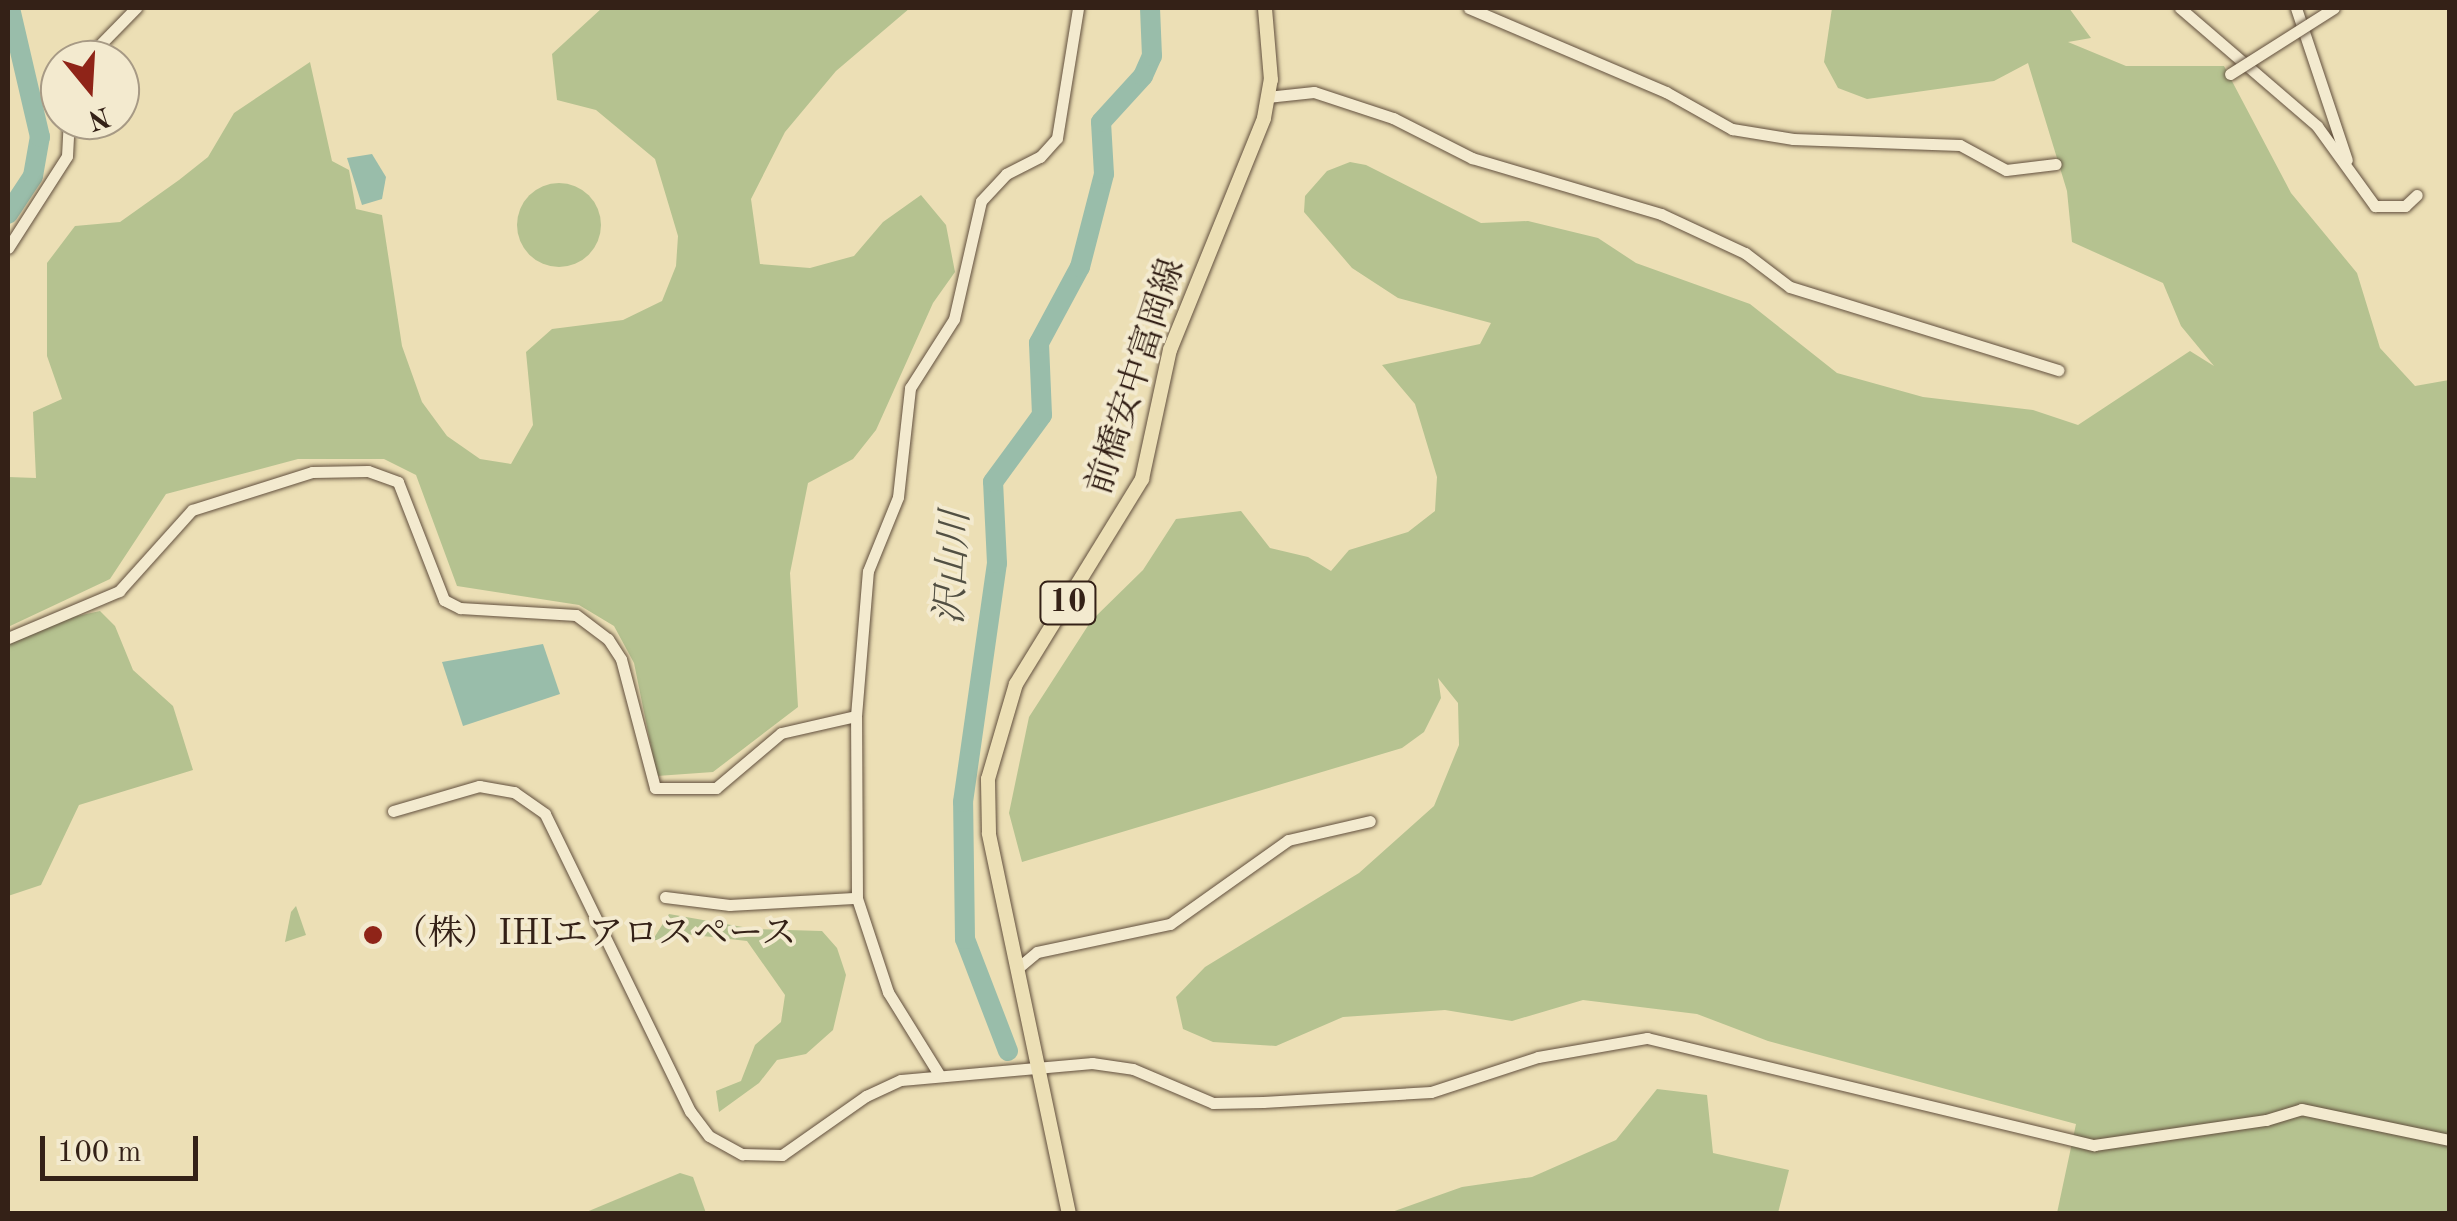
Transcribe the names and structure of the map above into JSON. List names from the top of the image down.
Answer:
{
  "streets": {
    "main road": ["前橋安中富岡線", "10"]
  },
  "water": ["沢山川"],
  "places": ["（株）IHIエアロスペース"],
  "scale_bar": "100 m",
  "north": "bottom"
}
